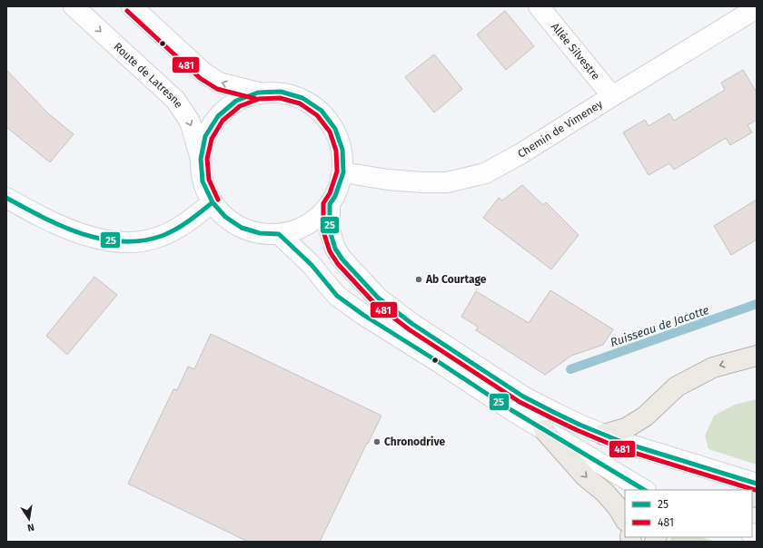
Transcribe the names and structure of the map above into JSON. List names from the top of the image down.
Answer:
{
  "streets": {
    "street": ["Allée Silvestre", "Route de Latresne", "Chemin de Vimeney"]
  },
  "crossings": [
    ["Allée Silvestre", "Chemin de Vimeney"]
  ],
  "water": ["Ruisseau de Jacotte"],
  "places": ["Ab Courtage", "Chronodrive"],
  "lines": ["transit line 481", "transit line 25"],
  "legend": ["25", "481"],
  "north": "bottom"
}
